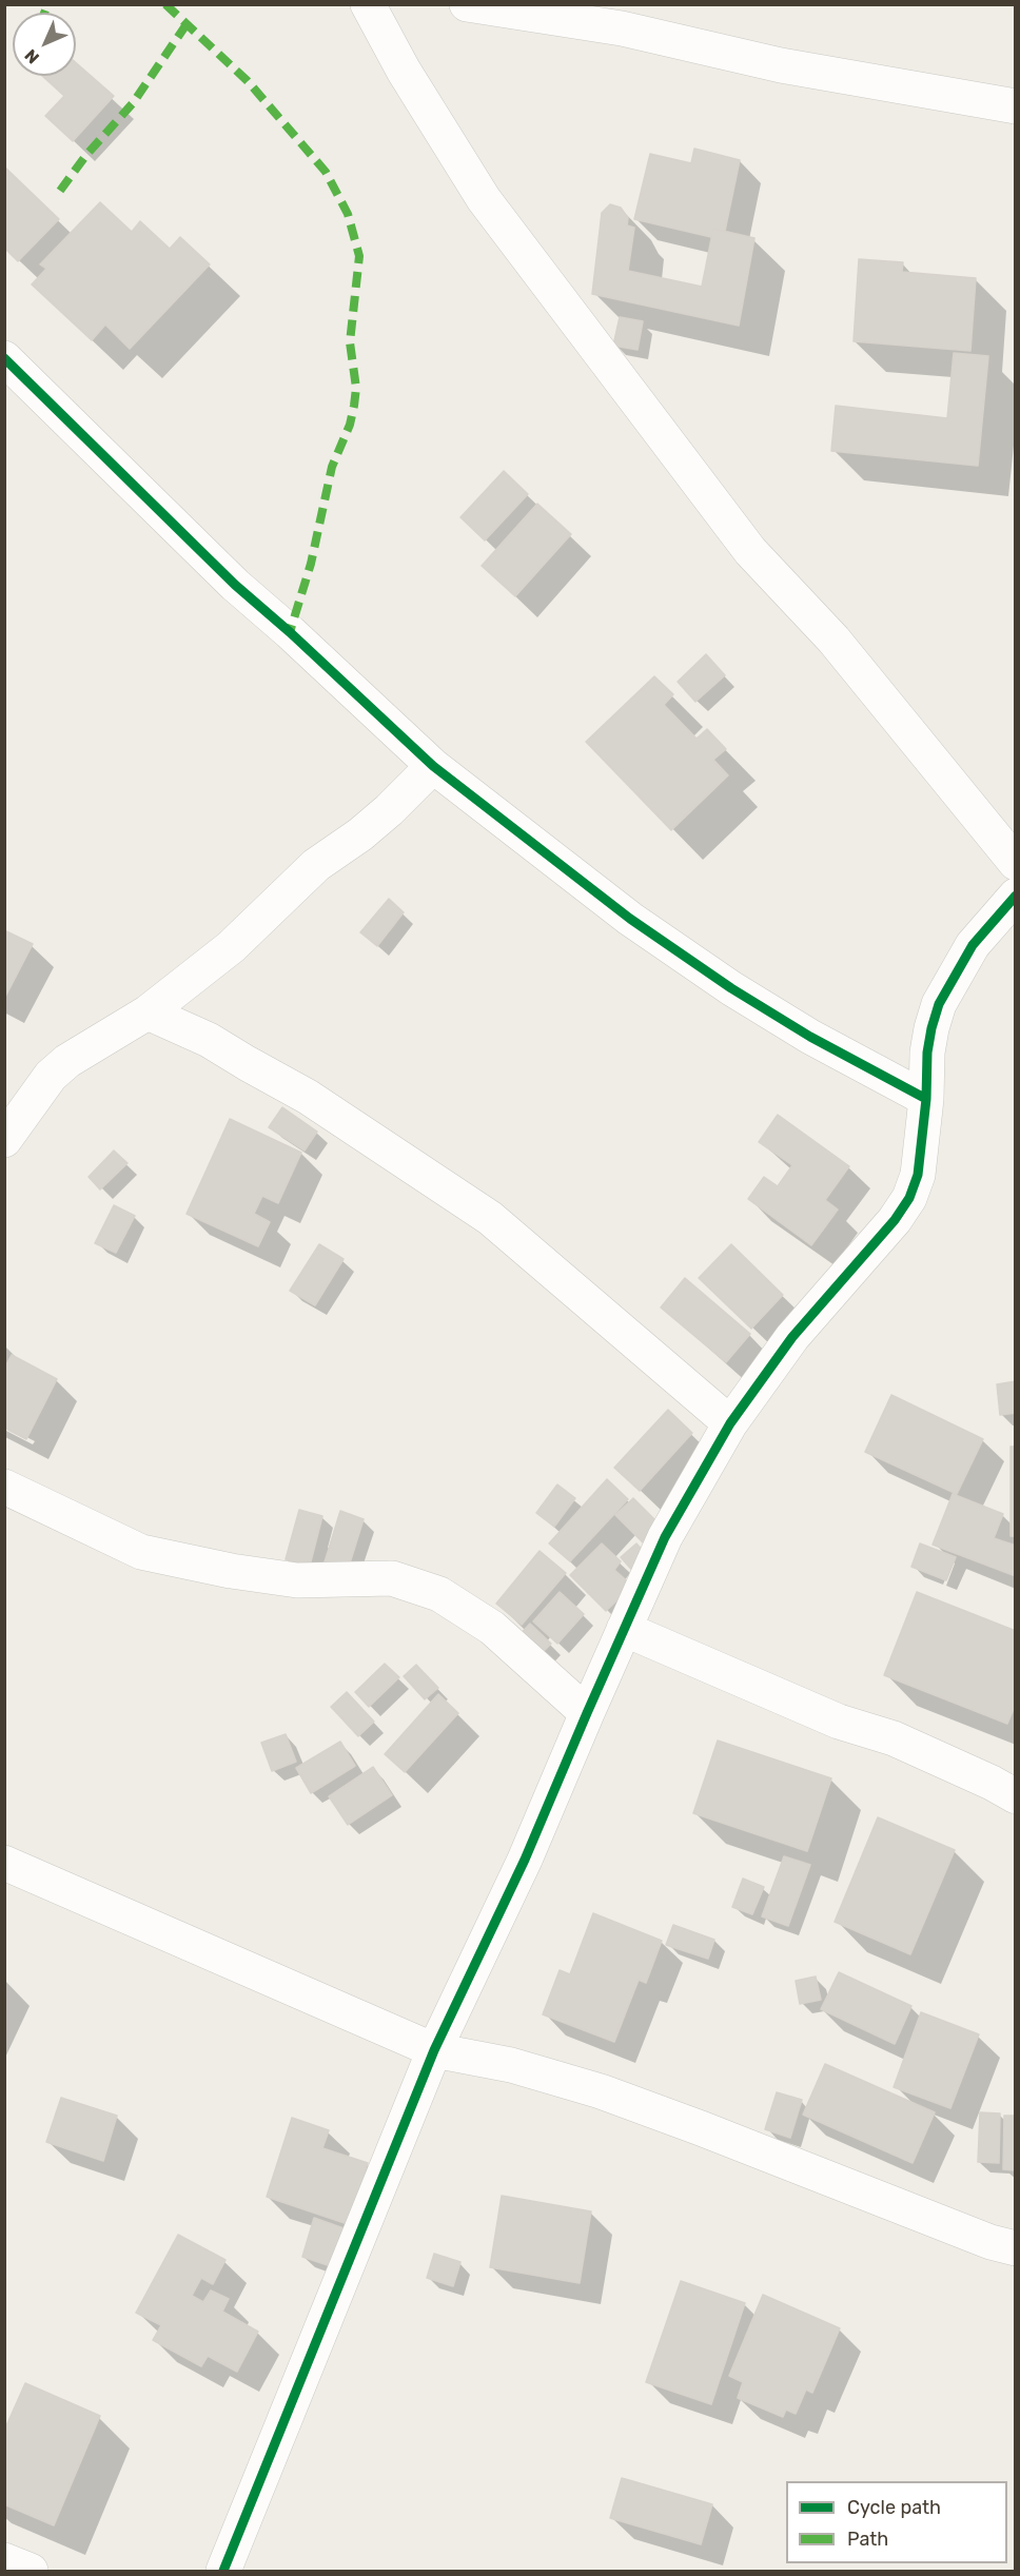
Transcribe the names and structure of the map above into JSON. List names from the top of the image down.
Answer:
{
  "legend": ["Cycle path", "Path"],
  "north": "bottom left"
}
